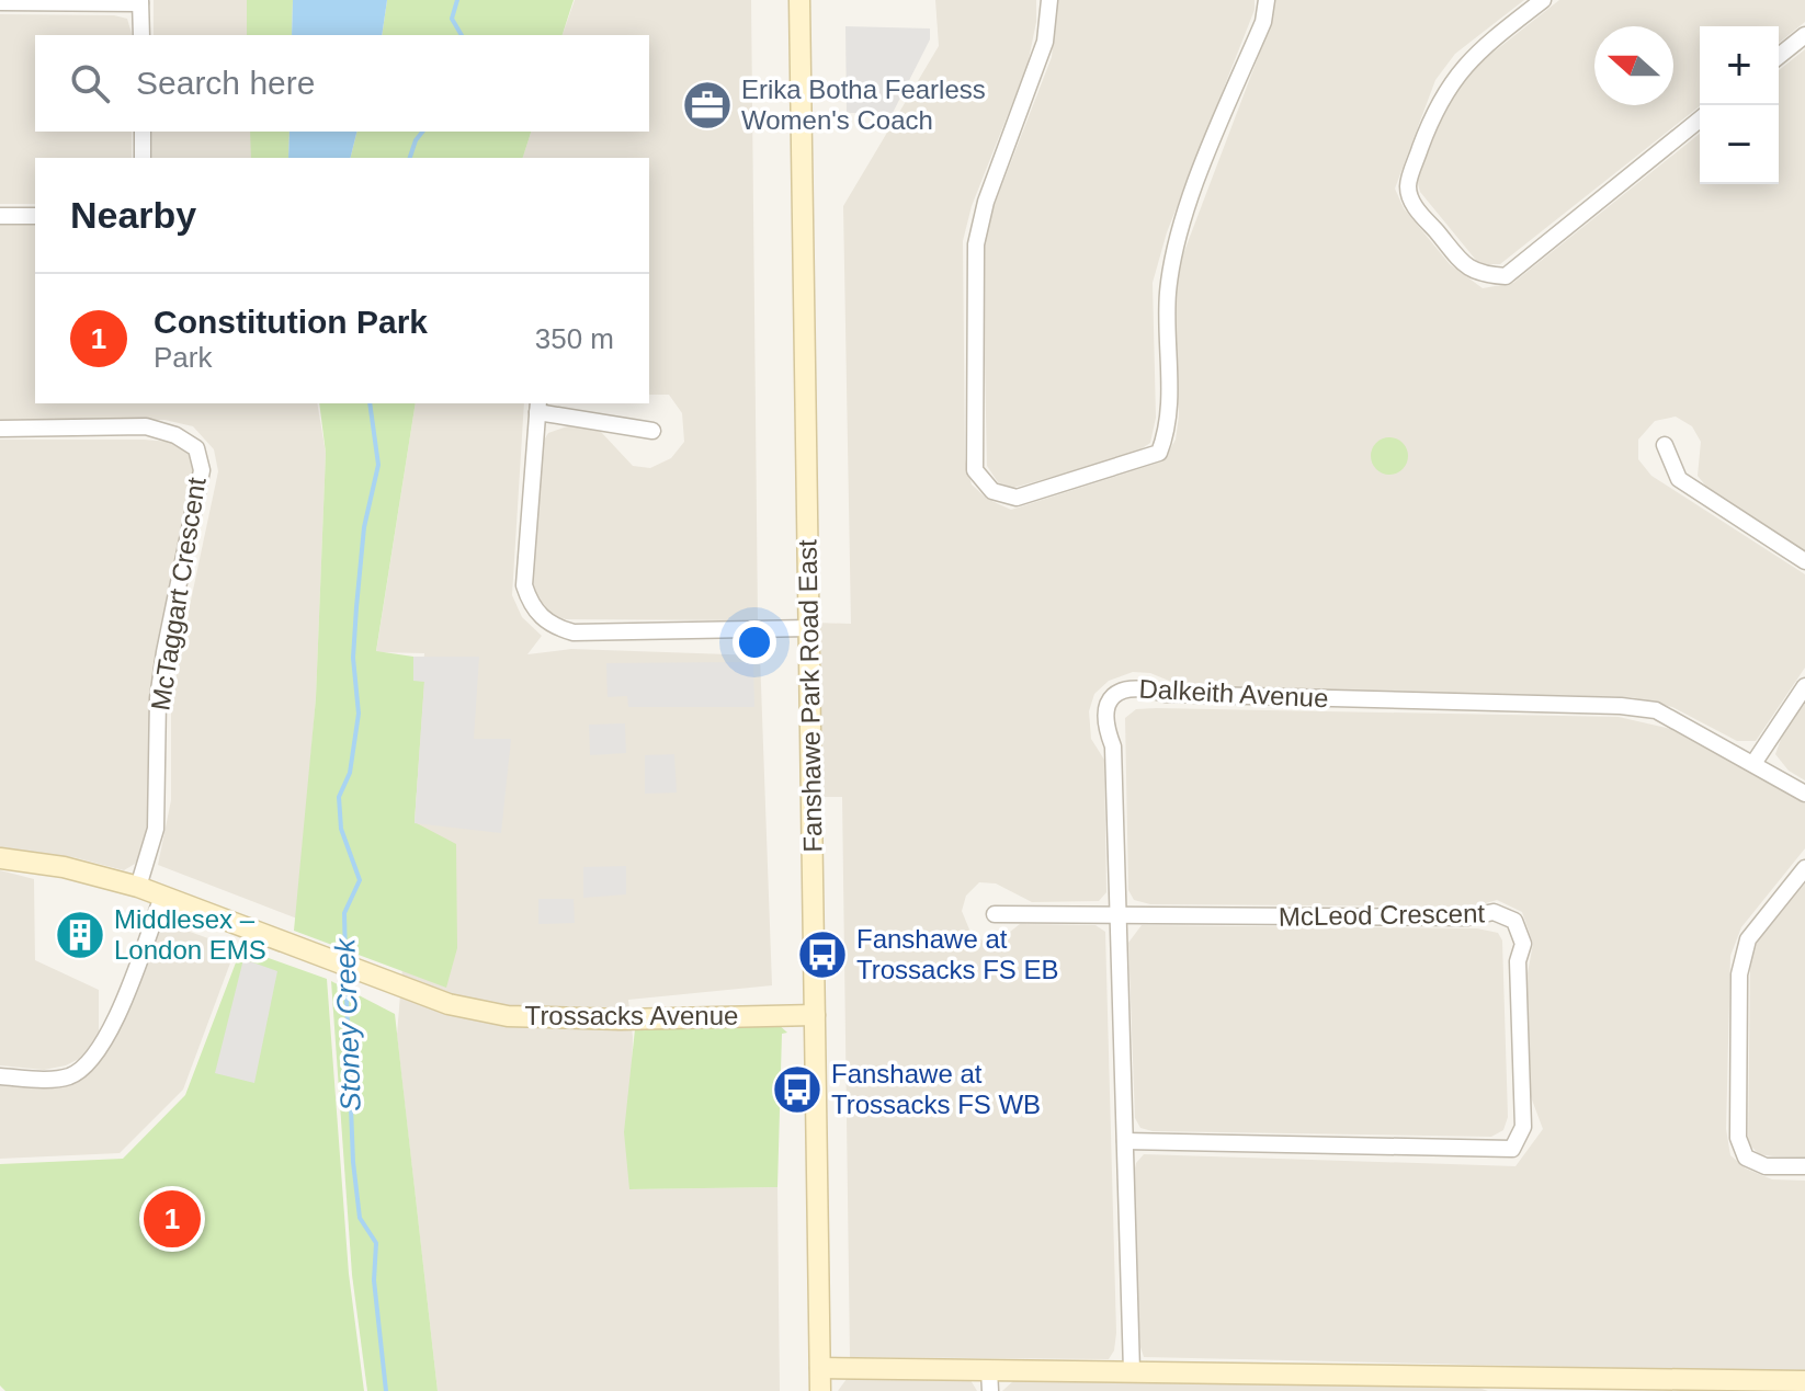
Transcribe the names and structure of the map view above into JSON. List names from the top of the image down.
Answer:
{
  "streets": {
    "street": [
      "McTaggart Crescent",
      "Dalkeith Avenue",
      "Fanshawe Park Road East",
      "McLeod Crescent",
      "Trossacks Avenue"
    ]
  },
  "crossings": [
    ["McTaggart Crescent", "Trossacks Avenue"],
    ["Dalkeith Avenue", "McLeod Crescent"],
    ["Fanshawe Park Road East", "Trossacks Avenue"]
  ],
  "water": ["Stoney Creek"],
  "places": {
    "office": ["Erika Botha Fearless Women's Coach"],
    "building": ["Middlesex – London EMS"],
    "bus stop": ["Fanshawe at Trossacks FS EB", "Fanshawe at Trossacks FS WB"]
  },
  "north": "left",
  "page": {
    "map_buttons": ["+", "−"],
    "search": "Search here",
    "heading": "Nearby",
    "list": [
      {
        "mark": "1",
        "name": "Constitution Park",
        "note": "Park",
        "value": "350 m"
      }
    ],
    "pins": "1"
  }
}
